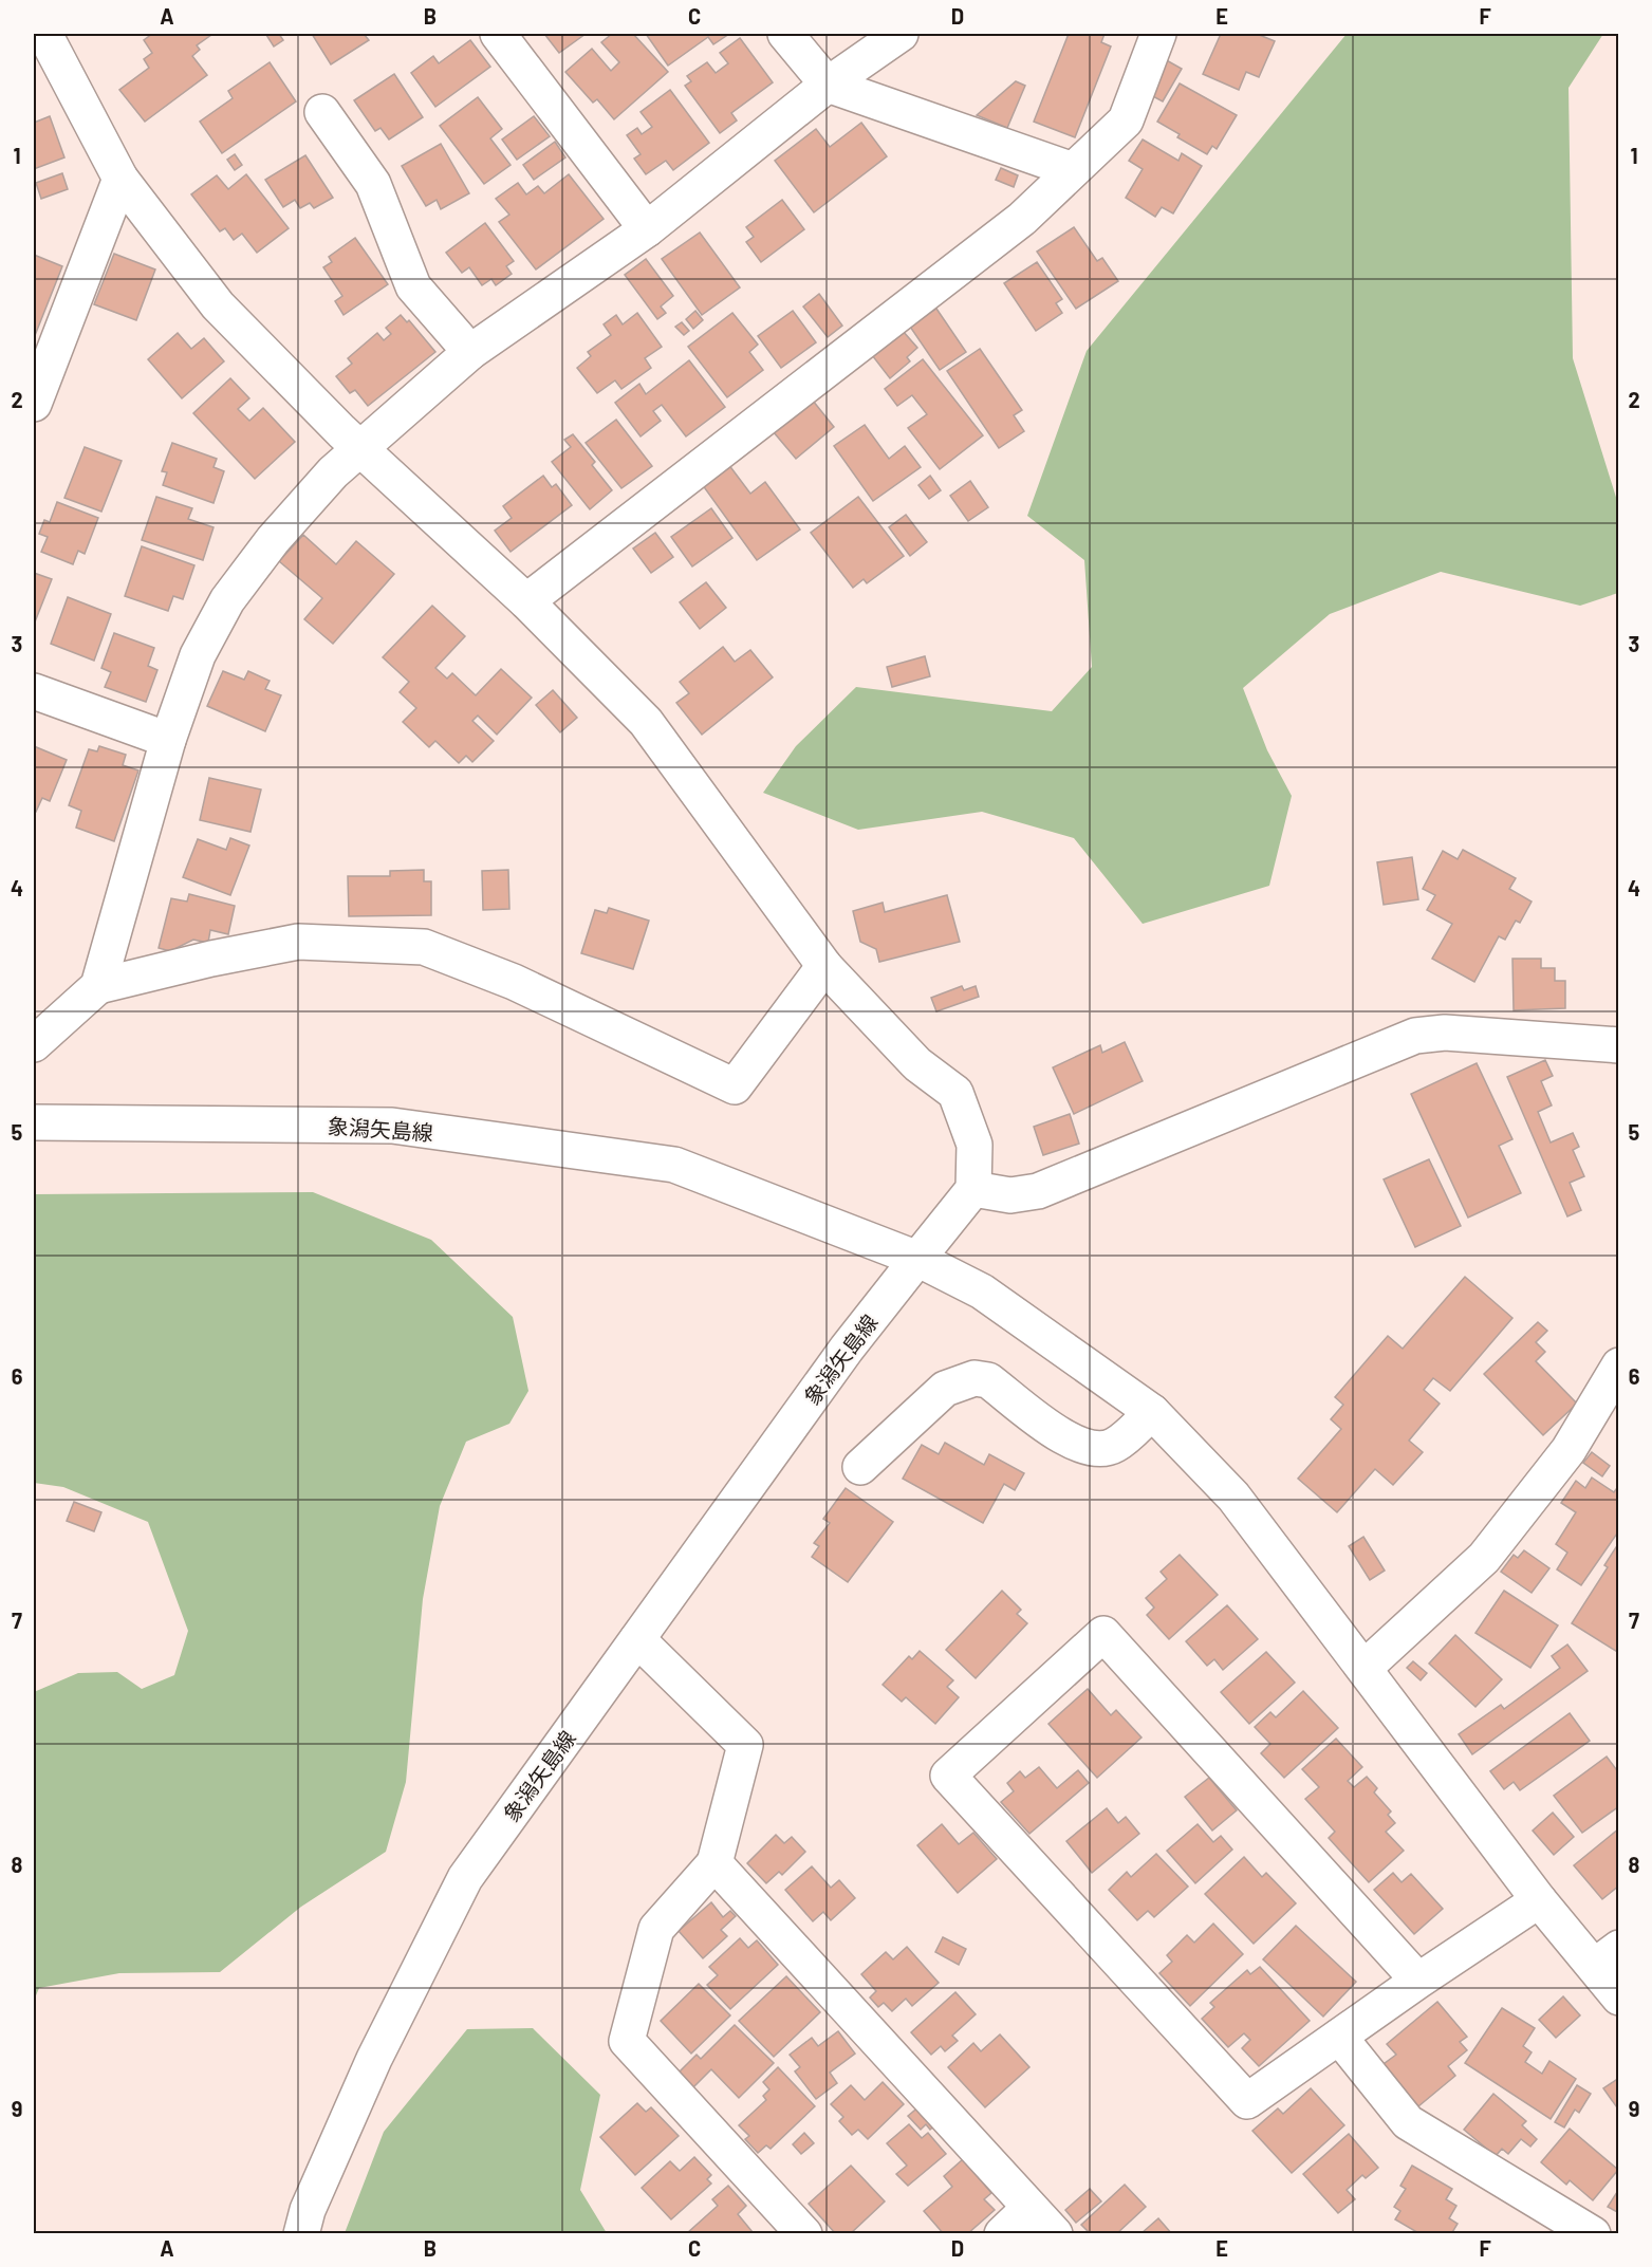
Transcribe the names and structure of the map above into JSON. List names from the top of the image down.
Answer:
{
  "streets": {
    "street": ["象潟矢島線"]
  },
  "grid": {
    "columns": [
      "A",
      "B",
      "C",
      "D",
      "E",
      "F"
    ],
    "rows": [
      "1",
      "2",
      "3",
      "4",
      "5",
      "6",
      "7",
      "8",
      "9"
    ]
  }
}
